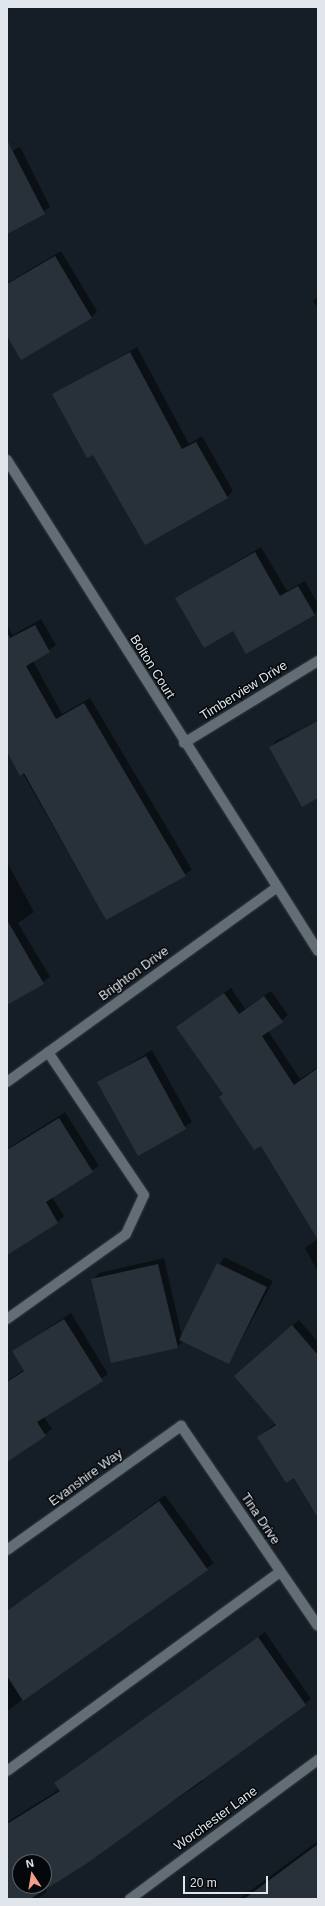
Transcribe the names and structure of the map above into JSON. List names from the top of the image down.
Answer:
{
  "streets": {
    "street": [
      "Bolton Court",
      "Timberview Drive",
      "Brighton Drive",
      "Evanshire Way",
      "Tina Drive",
      "Worchester Lane"
    ]
  },
  "crossings": [
    ["Bolton Court", "Timberview Drive"],
    ["Bolton Court", "Brighton Drive"],
    ["Evanshire Way", "Tina Drive"]
  ],
  "scale_bar": "20 m",
  "north": "top"
}
